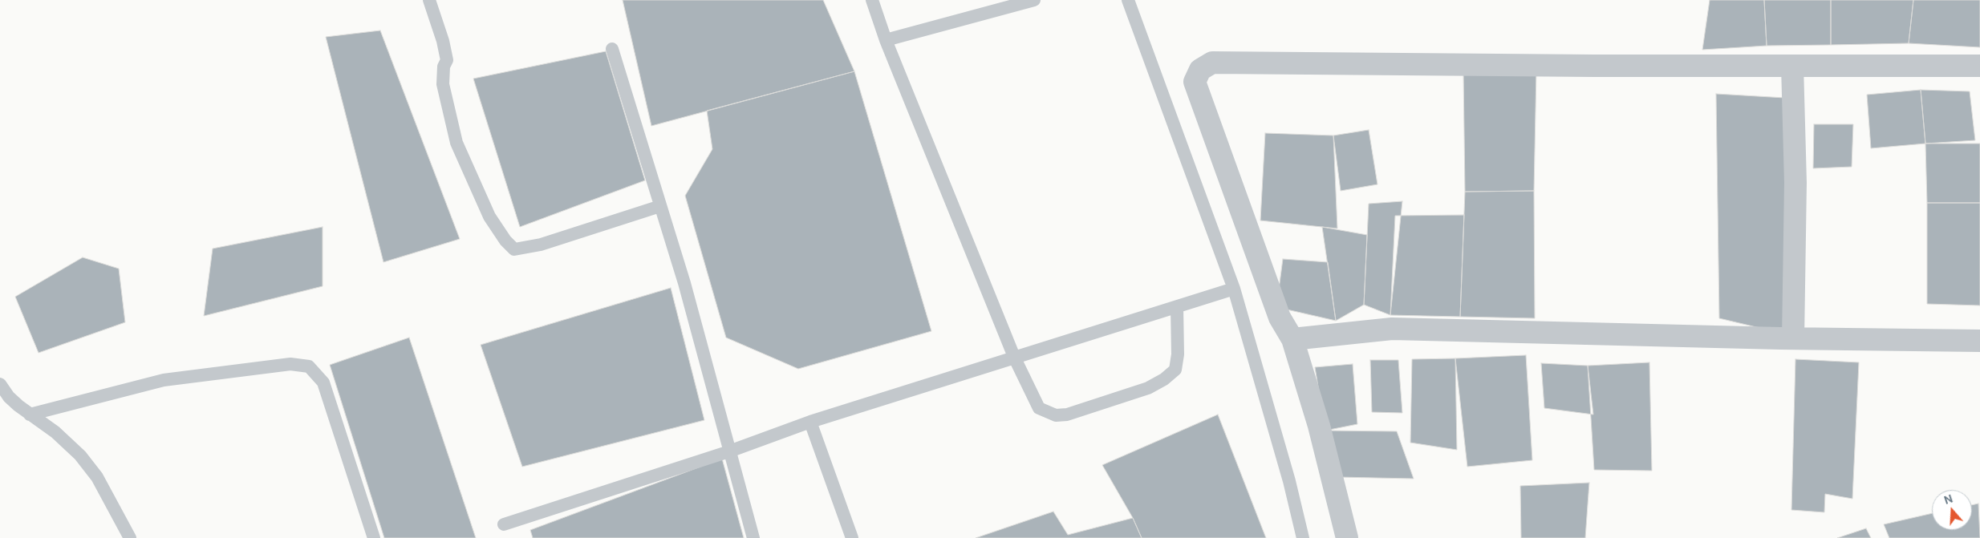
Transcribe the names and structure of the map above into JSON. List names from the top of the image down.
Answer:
{
  "north": "top"
}
